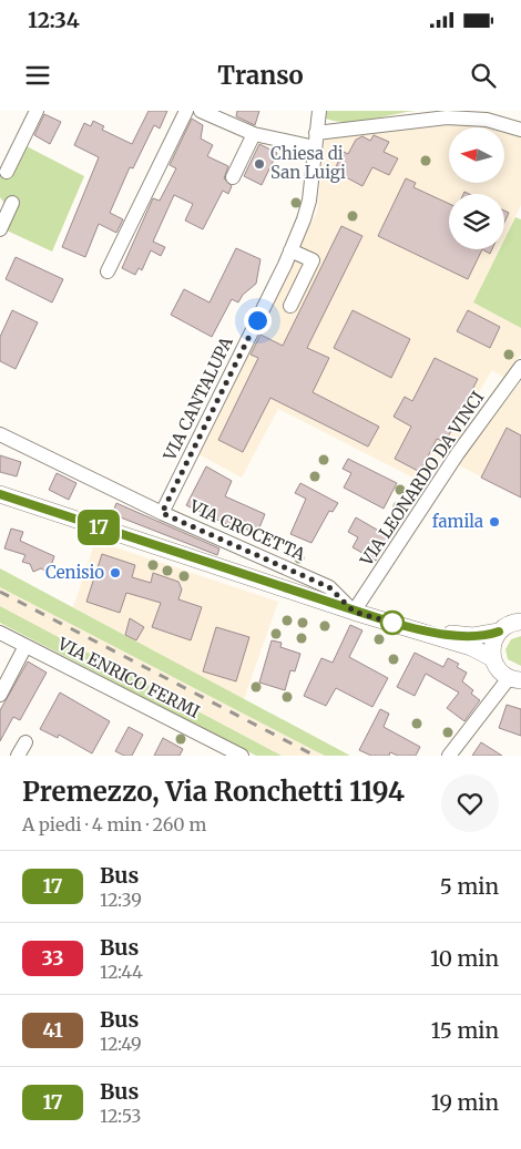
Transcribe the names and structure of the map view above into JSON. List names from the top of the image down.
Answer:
{
  "streets": {
    "street": [
      "VIA CANTALUPA",
      "VIA LEONARDO DA VINCI",
      "VIA CROCETTA",
      "VIA ENRICO FERMI"
    ]
  },
  "crossings": [
    ["VIA CANTALUPA", "VIA CROCETTA"],
    ["VIA LEONARDO DA VINCI", "VIA CROCETTA"]
  ],
  "places": ["Chiesa di San Luigi", "famila", "Cenisio"],
  "lines": ["bus line 17"],
  "north": "left",
  "page": {
    "status": "12:34",
    "header": "Transo",
    "on_map": "17",
    "heading": ["Premezzo, Via Ronchetti 1194", "A piedi · 4 min · 260 m"],
    "list": [
      {
        "mark": "17",
        "name": "Bus",
        "note": "12:39",
        "value": "5 min"
      },
      {
        "mark": "33",
        "name": "Bus",
        "note": "12:44",
        "value": "10 min"
      },
      {
        "mark": "41",
        "name": "Bus",
        "note": "12:49",
        "value": "15 min"
      },
      {
        "mark": "17",
        "name": "Bus",
        "note": "12:53",
        "value": "19 min"
      }
    ]
  }
}
